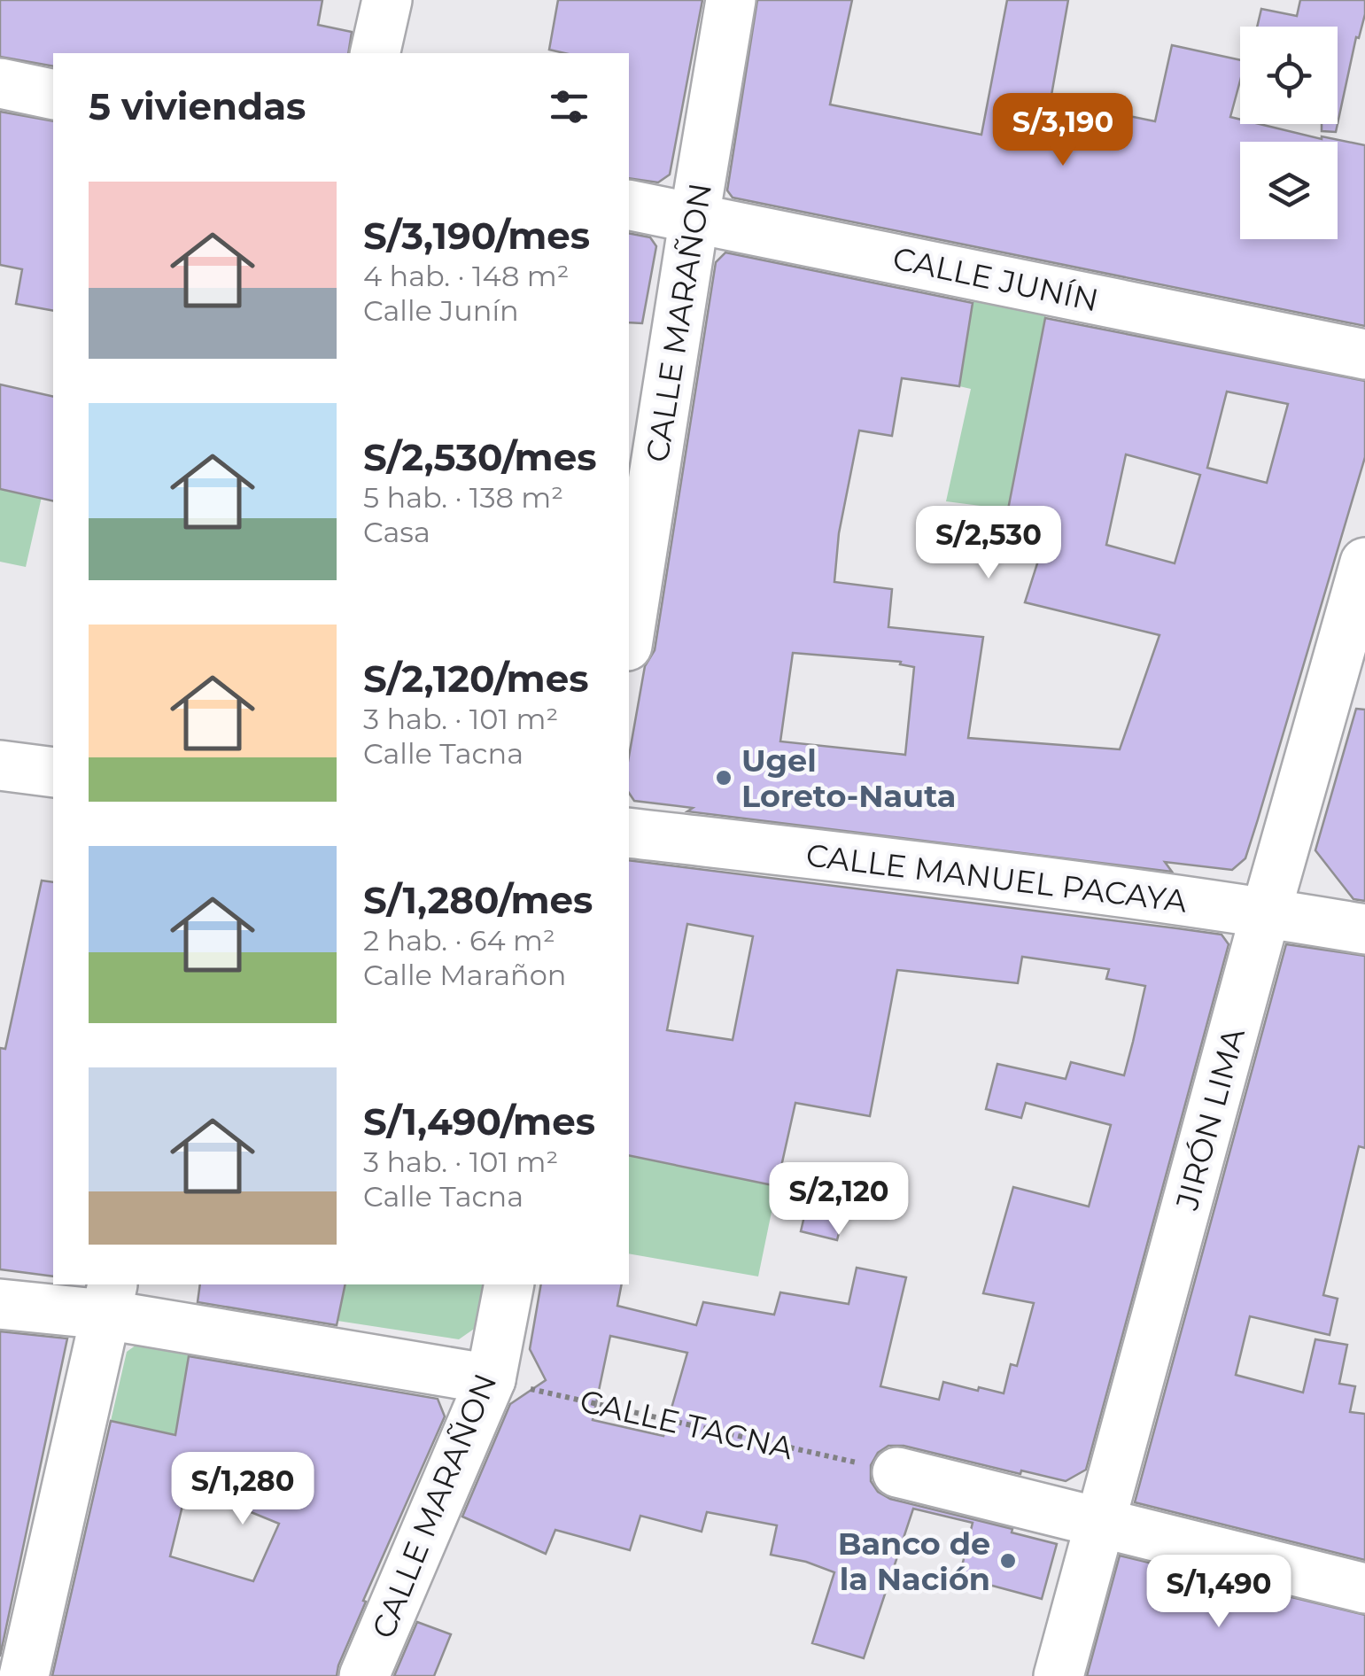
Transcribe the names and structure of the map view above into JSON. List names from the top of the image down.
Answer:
{
  "streets": {
    "street": [
      "CALLE JUNÍN",
      "CALLE MARAÑON",
      "CALLE MANUEL PACAYA",
      "JIRÓN LIMA"
    ],
    "path": ["CALLE TACNA"]
  },
  "crossings": [
    ["CALLE JUNÍN", "CALLE MARAÑON"],
    ["CALLE MARAÑON", "CALLE TACNA"],
    ["CALLE MANUEL PACAYA", "JIRÓN LIMA"]
  ],
  "places": ["Ugel Loreto-Nauta", "Banco de la Nación"],
  "page": {
    "heading": "5 viviendas",
    "price": [
      "S/3,190",
      "S/2,530",
      "S/2,120",
      "S/1,280",
      "S/1,490"
    ],
    "list": [
      {
        "name": "S/3,190/mes",
        "note": "4 hab. · 148 m² · Calle Junín"
      },
      {
        "name": "S/2,530/mes",
        "note": "5 hab. · 138 m² · Casa"
      },
      {
        "name": "S/2,120/mes",
        "note": "3 hab. · 101 m² · Calle Tacna"
      },
      {
        "name": "S/1,280/mes",
        "note": "2 hab. · 64 m² · Calle Marañon"
      },
      {
        "name": "S/1,490/mes",
        "note": "3 hab. · 101 m² · Calle Tacna"
      }
    ]
  }
}
